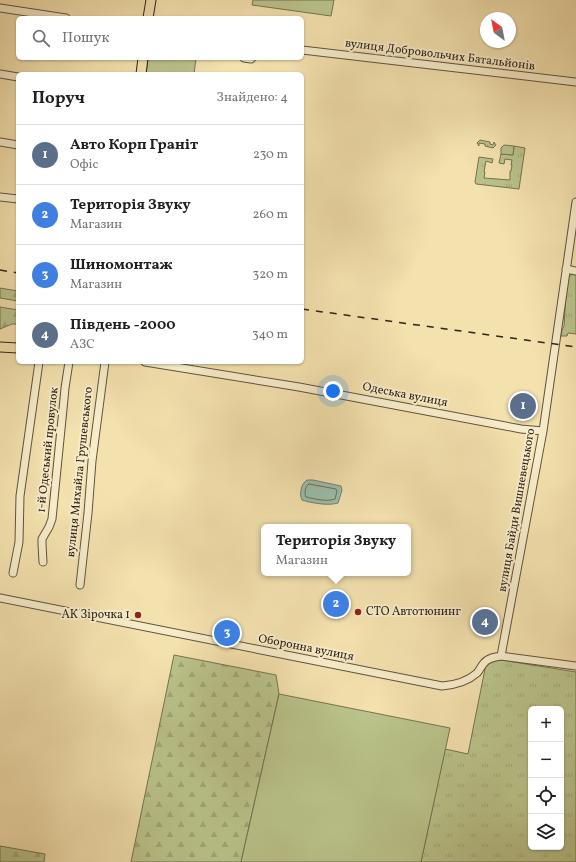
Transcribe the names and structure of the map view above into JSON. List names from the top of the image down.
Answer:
{
  "streets": {
    "street": [
      "вулиця Добровольчих Батальйонів",
      "Одеська вулиця",
      "1-й Одеський провулок",
      "вулиця Михайла Грушевського",
      "вулиця Байди Вишневецького",
      "Оборонна вулиця"
    ]
  },
  "crossings": [
    ["Одеська вулиця", "вулиця Байди Вишневецького"],
    ["вулиця Байди Вишневецького", "Оборонна вулиця"]
  ],
  "places": ["СТО Автотюнинг", "АК Зірочка 1"],
  "north": "top left",
  "page": {
    "search": "Пошук",
    "heading": ["Поруч", "Знайдено: 4"],
    "list": [
      {
        "mark": "1",
        "name": "Авто Корп Граніт",
        "note": "Офіс",
        "value": "230 m"
      },
      {
        "mark": "2",
        "name": "Територія Звуку",
        "note": "Магазин",
        "value": "260 m"
      },
      {
        "mark": "3",
        "name": "Шиномонтаж",
        "note": "Магазин",
        "value": "320 m"
      },
      {
        "mark": "4",
        "name": "Південь -2000",
        "note": "АЗС",
        "value": "340 m"
      }
    ],
    "pins": [
      "1",
      "2",
      "4",
      "3"
    ],
    "popup": ["Територія Звуку", "Магазин"],
    "map_buttons": ["+", "−"]
  }
}
